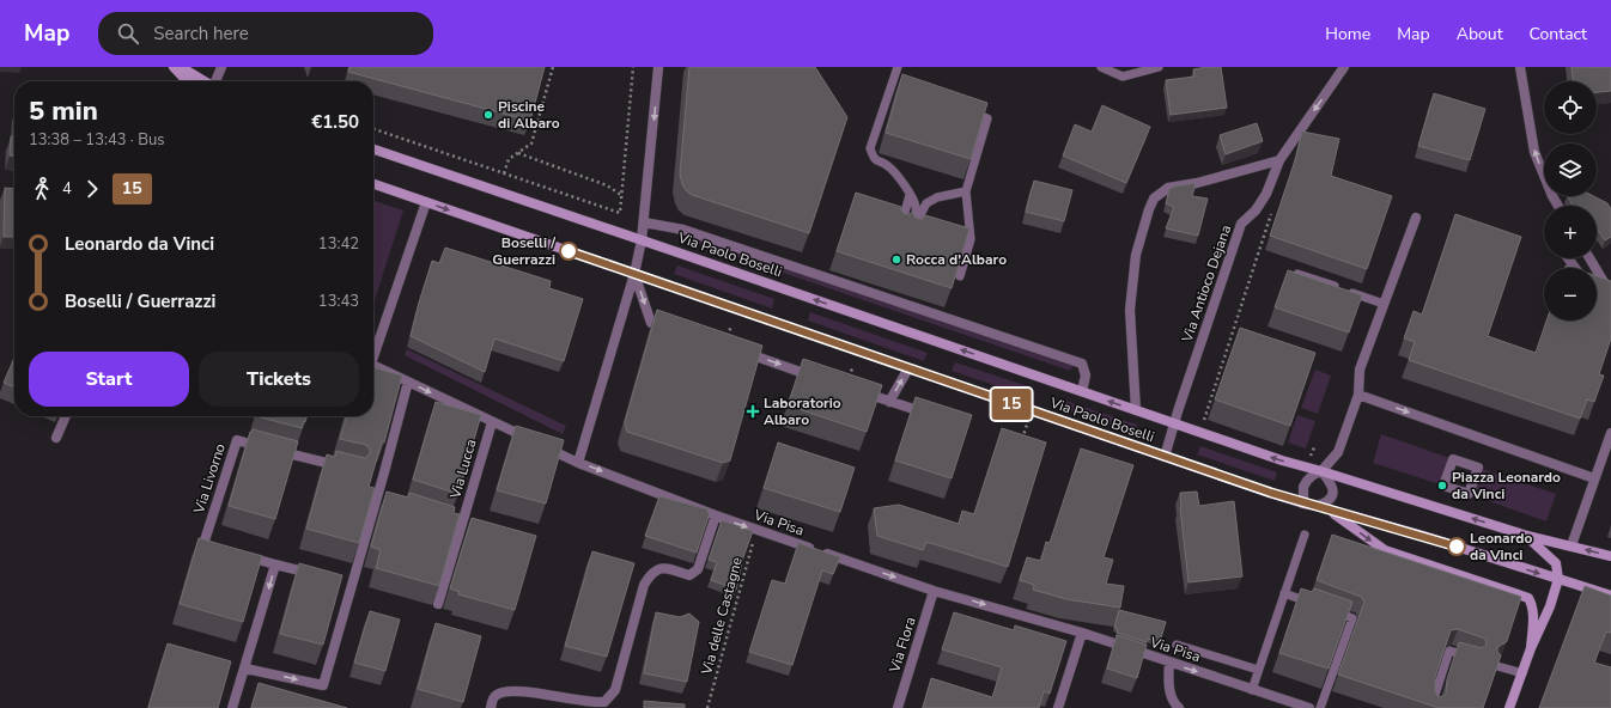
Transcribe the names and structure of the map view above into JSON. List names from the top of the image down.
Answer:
{
  "streets": {
    "main road": ["Via Paolo Boselli"],
    "street": [
      "Via Antioco Dejana",
      "Via Lucca",
      "Via Livorno",
      "Via Pisa",
      "Via Flora"
    ],
    "path": ["Via delle Castagne"]
  },
  "crossings": [
    ["Via Paolo Boselli", "Via Antioco Dejana"],
    ["Via Lucca", "Via Pisa"],
    ["Via Pisa", "Via delle Castagne"],
    ["Via Pisa", "Via Flora"]
  ],
  "one_way": ["Via Pisa"],
  "places": {
    "other": [
      "Piscine di Albaro",
      "Boselli / Guerrazzi",
      "Rocca d'Albaro",
      "Piazza Leonardo da Vinci",
      "Leonardo da Vinci"
    ],
    "health": ["Laboratorio Albaro"]
  },
  "lines": ["bus line 15"],
  "page": {
    "header": "Map",
    "search": "Search here",
    "nav": [
      "Home",
      "Map",
      "About",
      "Contact"
    ],
    "on_map": "15",
    "map_buttons": ["+", "−"],
    "heading": ["5 min", "13:38 – 13:43 · Bus", "€1.50"],
    "legs": ["4", "15"],
    "list": [
      {
        "name": "Leonardo da Vinci",
        "value": "13:42"
      },
      {
        "name": "Boselli / Guerrazzi",
        "value": "13:43"
      }
    ],
    "buttons": ["Start", "Tickets"]
  }
}
